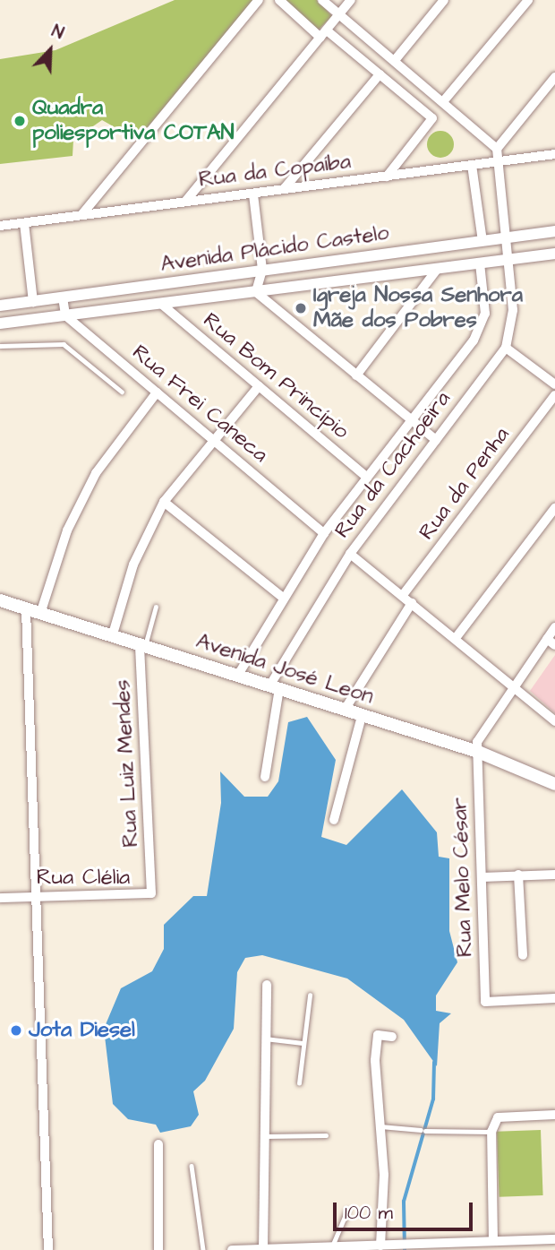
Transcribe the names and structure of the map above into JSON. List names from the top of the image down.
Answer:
{
  "streets": {
    "main road": ["Avenida José Leon"],
    "street": [
      "Rua da Copaíba",
      "Avenida Plácido Castelo",
      "Rua Bom Princípio",
      "Rua Frei Caneca",
      "Rua da Cachoeira",
      "Rua da Penha",
      "Rua Luiz Mendes",
      "Rua Melo César",
      "Rua Clélia"
    ]
  },
  "crossings": [
    ["Rua da Copaíba", "Rua da Cachoeira"],
    ["Avenida Plácido Castelo", "Rua Bom Princípio"],
    ["Avenida Plácido Castelo", "Rua Frei Caneca"],
    ["Avenida Plácido Castelo", "Rua da Cachoeira"],
    ["Rua Bom Princípio", "Rua da Cachoeira"],
    ["Rua Frei Caneca", "Rua da Cachoeira"],
    ["Rua da Cachoeira", "Avenida José Leon"],
    ["Avenida José Leon", "Rua Luiz Mendes"],
    ["Avenida José Leon", "Rua Melo César"],
    ["Rua Luiz Mendes", "Rua Clélia"]
  ],
  "places": ["Quadra poliesportiva COTAN", "Igreja Nossa Senhora Mãe dos Pobres", "Jota Diesel"],
  "scale_bar": "100 m",
  "north": "top right"
}
